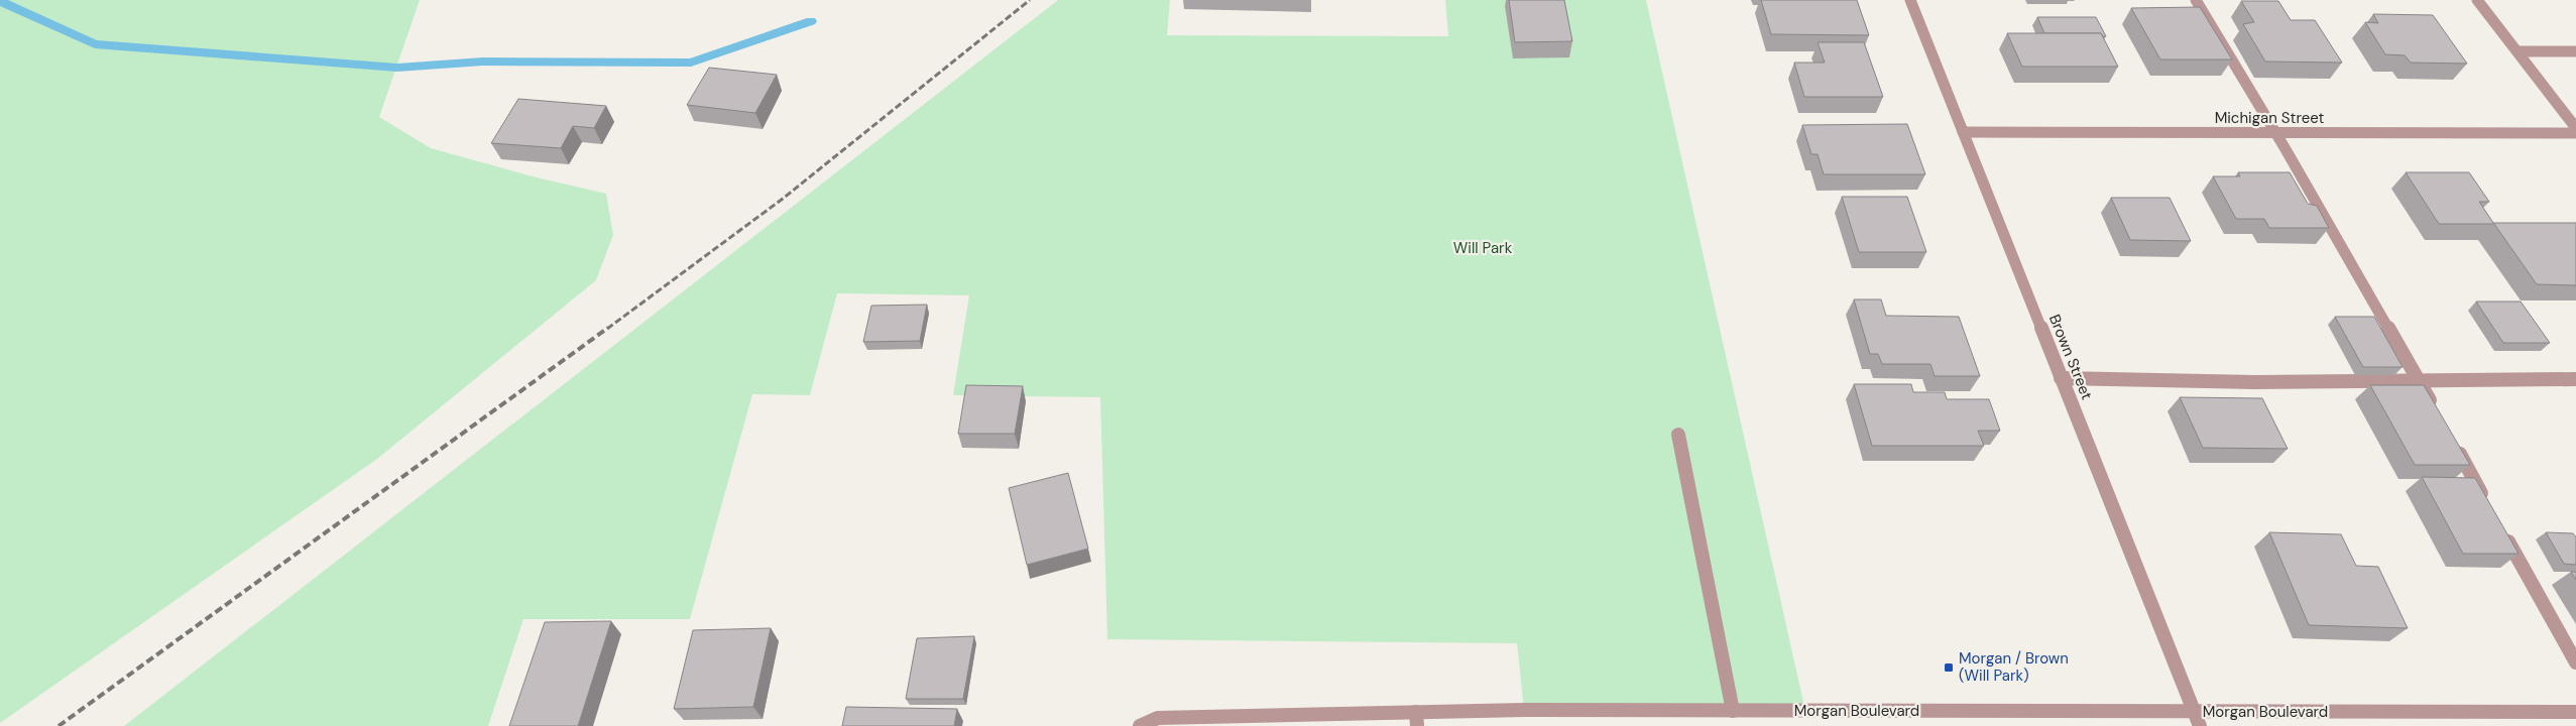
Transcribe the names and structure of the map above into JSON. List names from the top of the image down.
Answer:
{
  "streets": {
    "street": ["Michigan Street", "Brown Street", "Morgan Boulevard"]
  },
  "crossings": [
    ["Michigan Street", "Brown Street"],
    ["Brown Street", "Morgan Boulevard"]
  ],
  "parks": ["Will Park"],
  "places": {
    "transit": ["Morgan / Brown (Will Park)"]
  }
}
